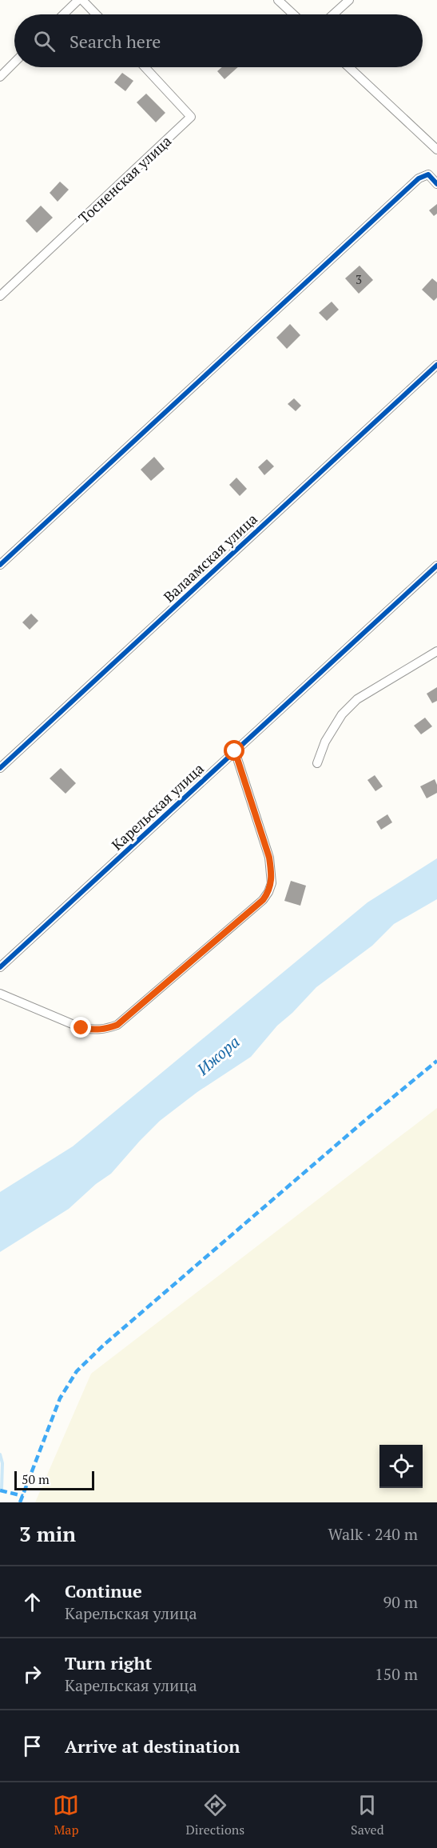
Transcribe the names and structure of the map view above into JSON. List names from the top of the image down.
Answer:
{
  "streets": {
    "street": ["Тосненская улица", "Валаамская улица", "Карельская улица"]
  },
  "water": ["Ижора"],
  "house_numbers": ["3"],
  "scale_bar": "50 m",
  "page": {
    "search": "Search here",
    "scale": "50 m",
    "heading": ["3 min", "Walk · 240 m"],
    "list": [
      ["Continue", "Карельская улица", "90 m"],
      ["Turn right", "Карельская улица", "150 m"],
      "Arrive at destination"
    ],
    "nav": ["Map", "Directions", "Saved"]
  }
}
